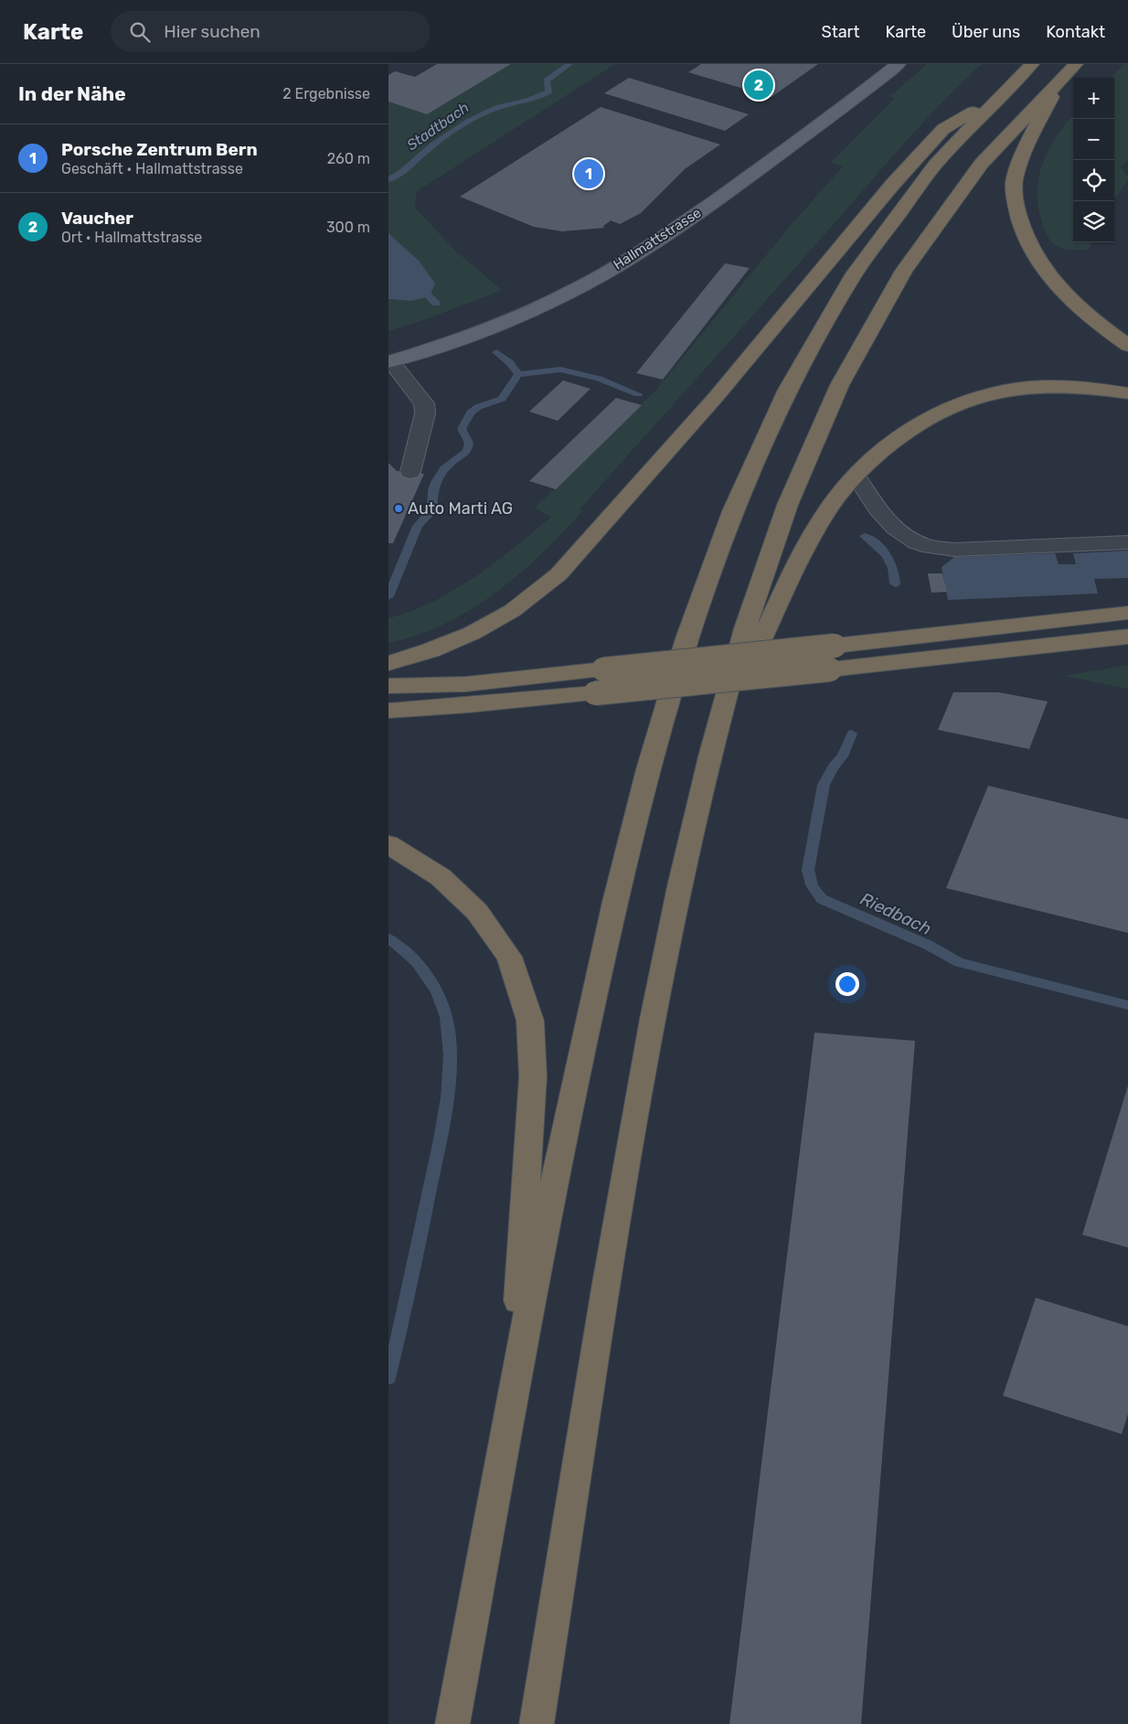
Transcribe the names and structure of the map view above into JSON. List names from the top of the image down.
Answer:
{
  "streets": {
    "main road": ["Hallmattstrasse"]
  },
  "water": ["Stadtbach", "Riedbach"],
  "places": ["Auto Marti AG"],
  "page": {
    "header": "Karte",
    "search": "Hier suchen",
    "nav": [
      "Start",
      "Karte",
      "Über uns",
      "Kontakt"
    ],
    "heading": ["In der Nähe", "2 Ergebnisse"],
    "pins": ["2", "1"],
    "map_buttons": ["+", "−"],
    "list": [
      {
        "mark": "1",
        "name": "Porsche Zentrum Bern",
        "note": "Geschäft · Hallmattstrasse",
        "value": "260 m"
      },
      {
        "mark": "2",
        "name": "Vaucher",
        "note": "Ort · Hallmattstrasse",
        "value": "300 m"
      }
    ]
  }
}
